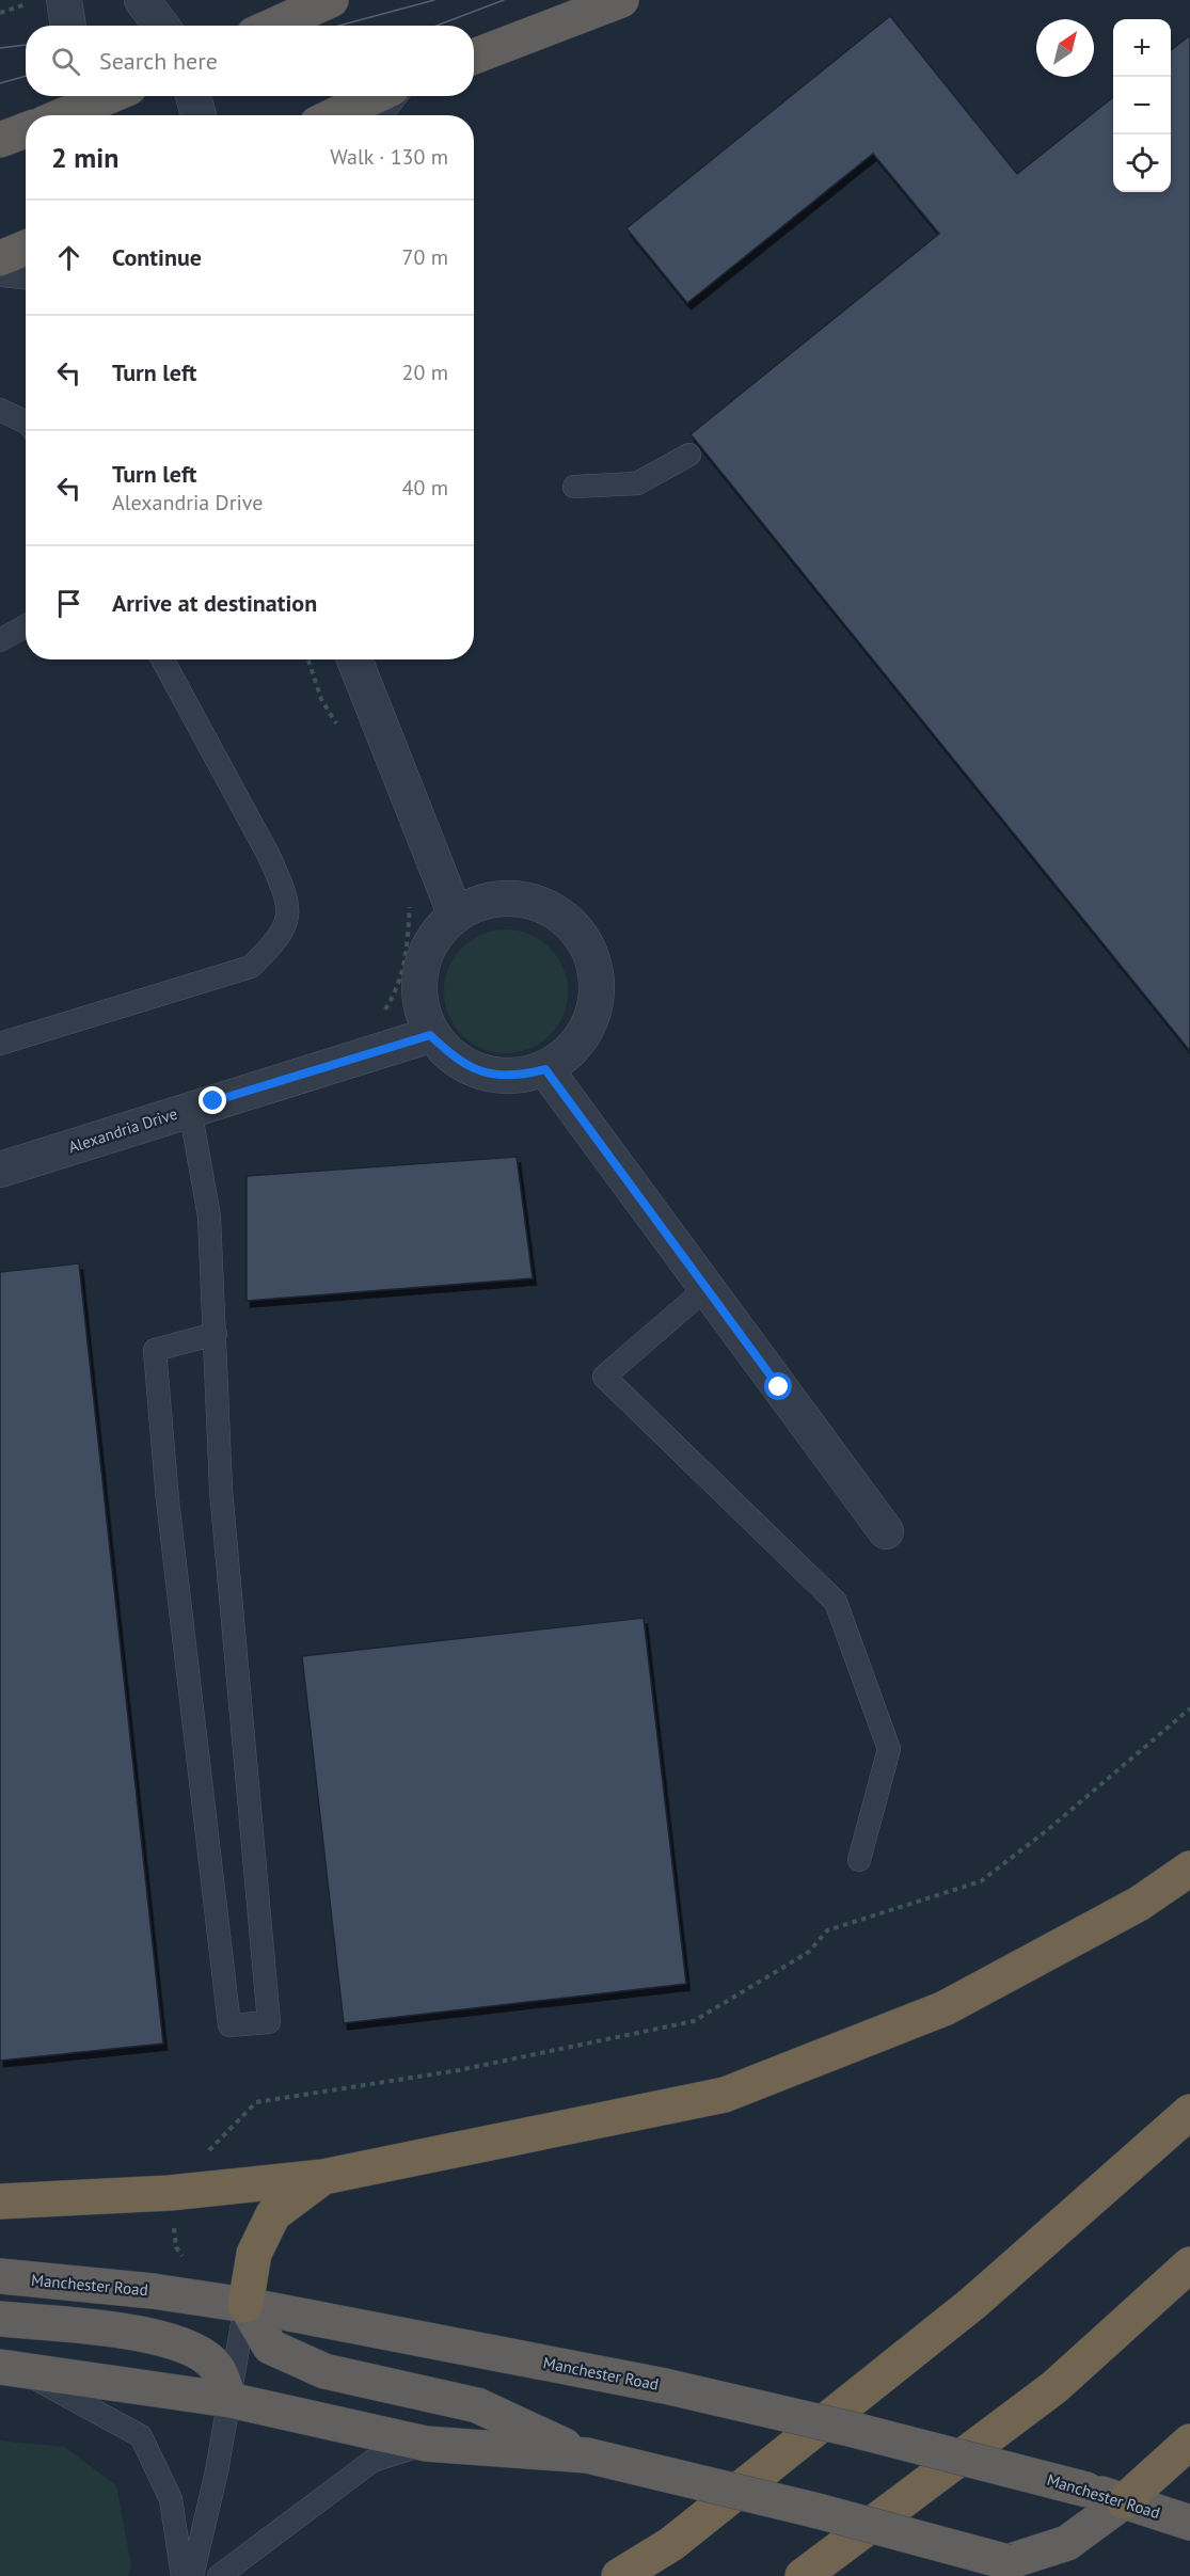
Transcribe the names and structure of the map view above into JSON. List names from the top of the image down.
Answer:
{
  "streets": {
    "highway": ["Manchester Road"],
    "street": ["Alexandria Drive"]
  },
  "north": "top right",
  "page": {
    "map_buttons": ["+", "−"],
    "search": "Search here",
    "heading": ["2 min", "Walk · 130 m"],
    "list": [
      ["Continue", "70 m"],
      ["Turn left", "20 m"],
      ["Turn left", "Alexandria Drive", "40 m"],
      "Arrive at destination"
    ]
  }
}
